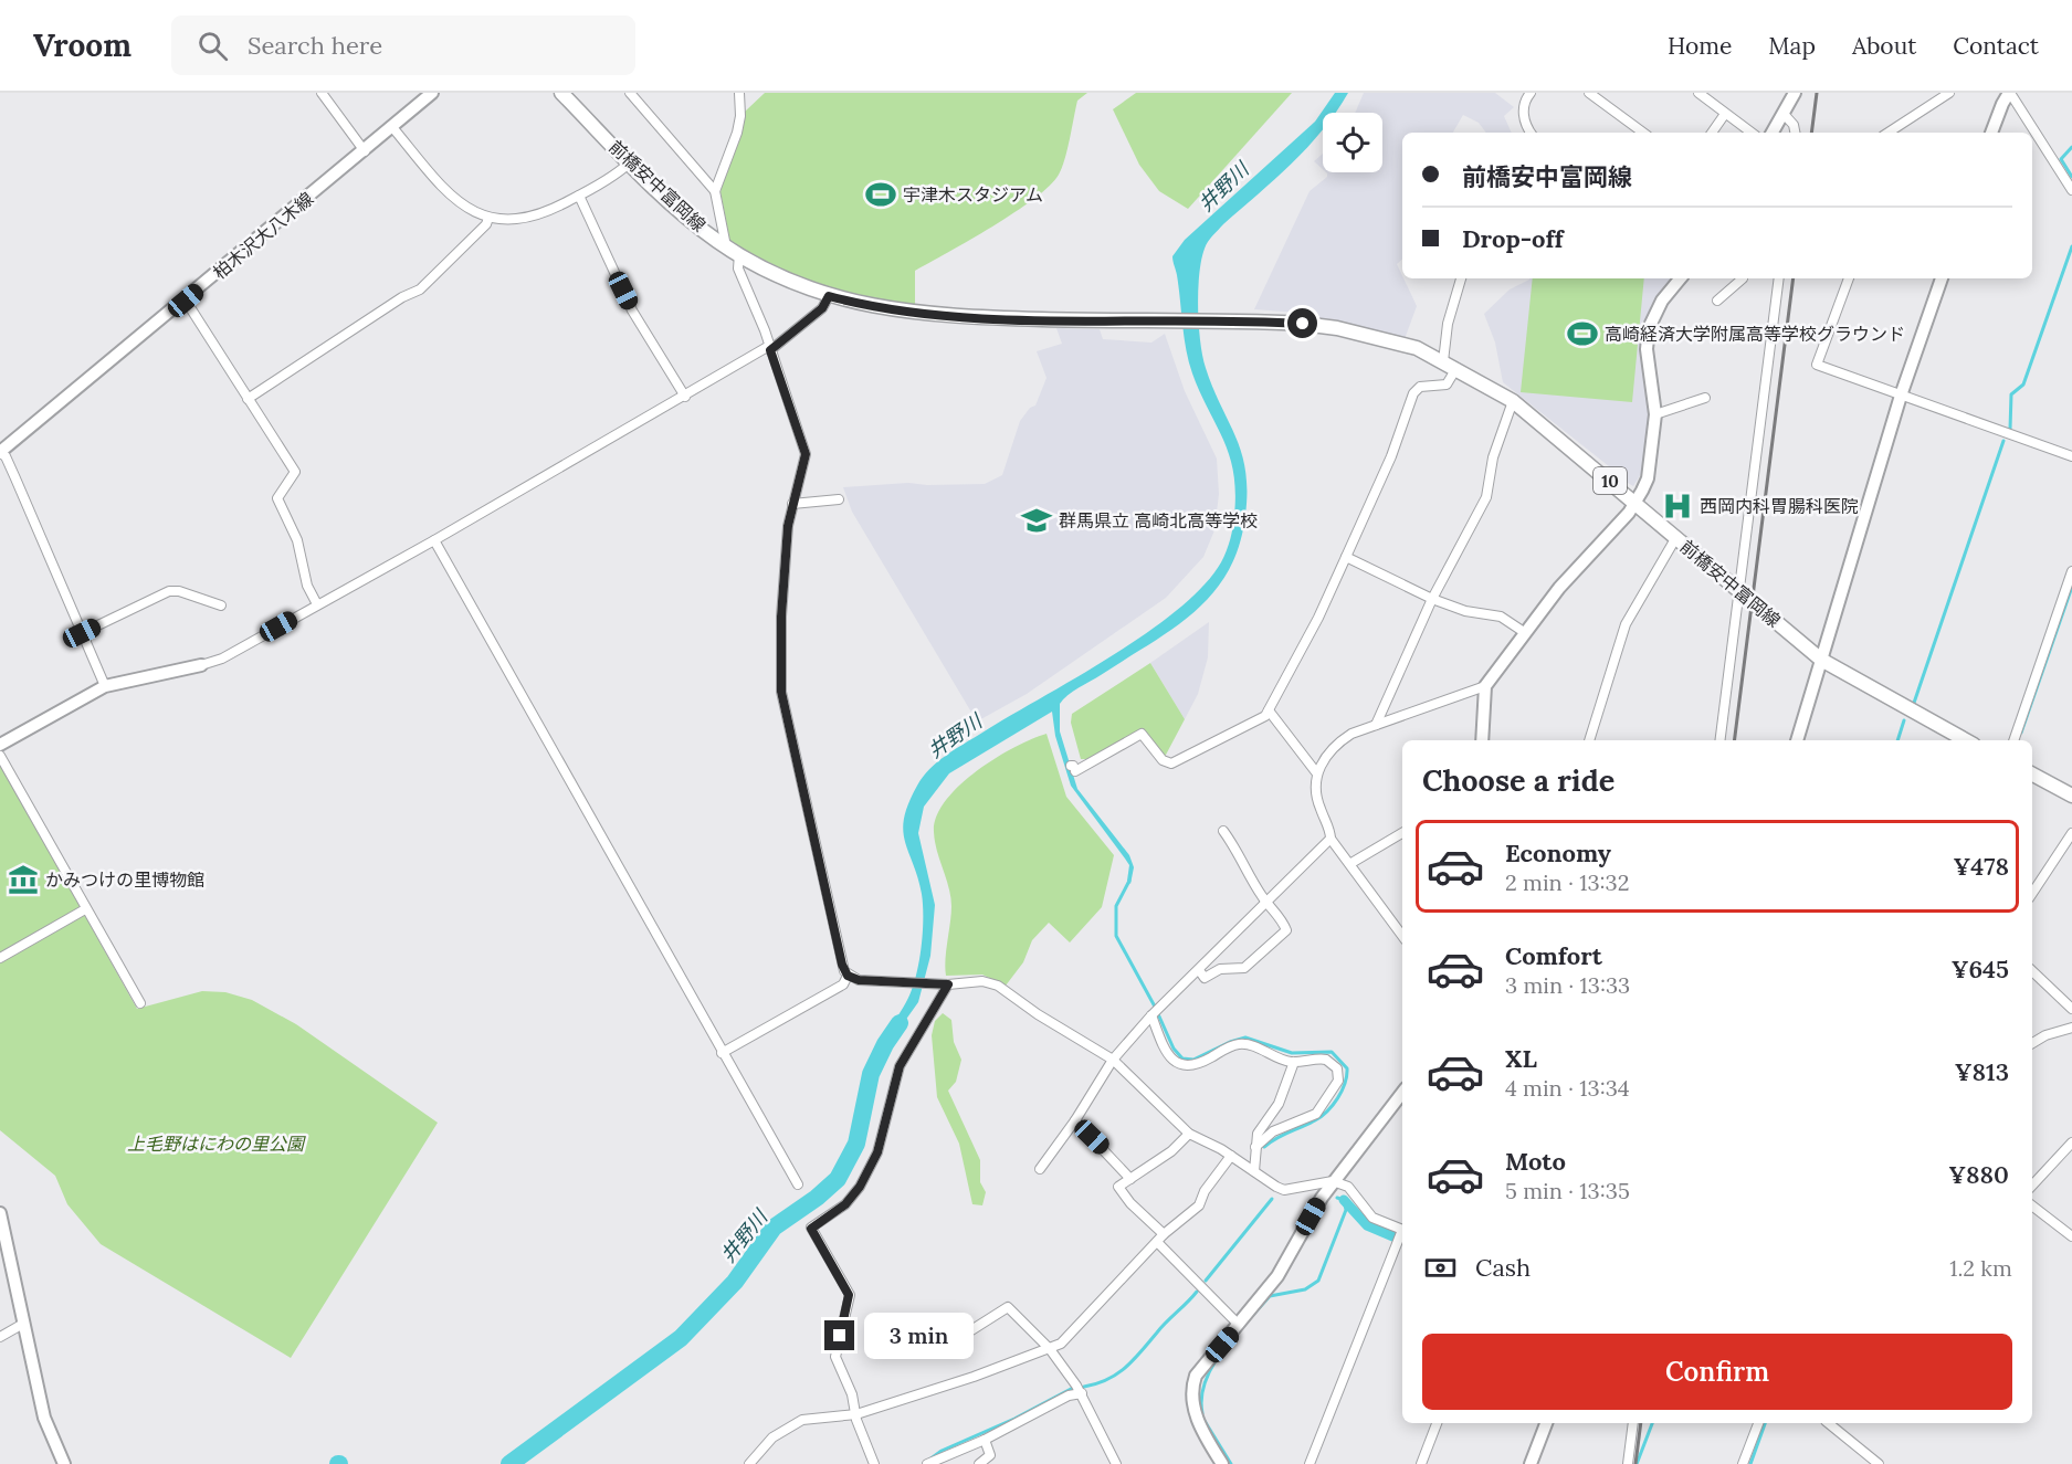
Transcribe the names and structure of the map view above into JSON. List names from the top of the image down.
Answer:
{
  "streets": {
    "main road": ["前橋安中富岡線", "10"],
    "street": ["柏木沢大八木線"]
  },
  "water": ["井野川"],
  "parks": ["上毛野はにわの里公園"],
  "places": {
    "sports": ["宇津木スタジアム", "高崎経済大学附属高等学校グラウンド"],
    "hospital": ["西岡内科胃腸科医院"],
    "school or university": ["群馬県立 高崎北高等学校"],
    "museum": ["かみつけの里博物館"]
  },
  "page": {
    "header": "Vroom",
    "search": "Search here",
    "nav": [
      "Home",
      "Map",
      "About",
      "Contact"
    ],
    "banner": ["前橋安中富岡線", "Drop-off"],
    "heading": "Choose a ride",
    "list": [
      {
        "name": "Economy",
        "note": "2 min · 13:32",
        "value": "¥478"
      },
      {
        "name": "Comfort",
        "note": "3 min · 13:33",
        "value": "¥645"
      },
      {
        "name": "XL",
        "note": "4 min · 13:34",
        "value": "¥813"
      },
      {
        "name": "Moto",
        "note": "5 min · 13:35",
        "value": "¥880"
      }
    ],
    "pay": ["Cash", "1.2 km"],
    "bubble": "3 min",
    "buttons": "Confirm"
  }
}
